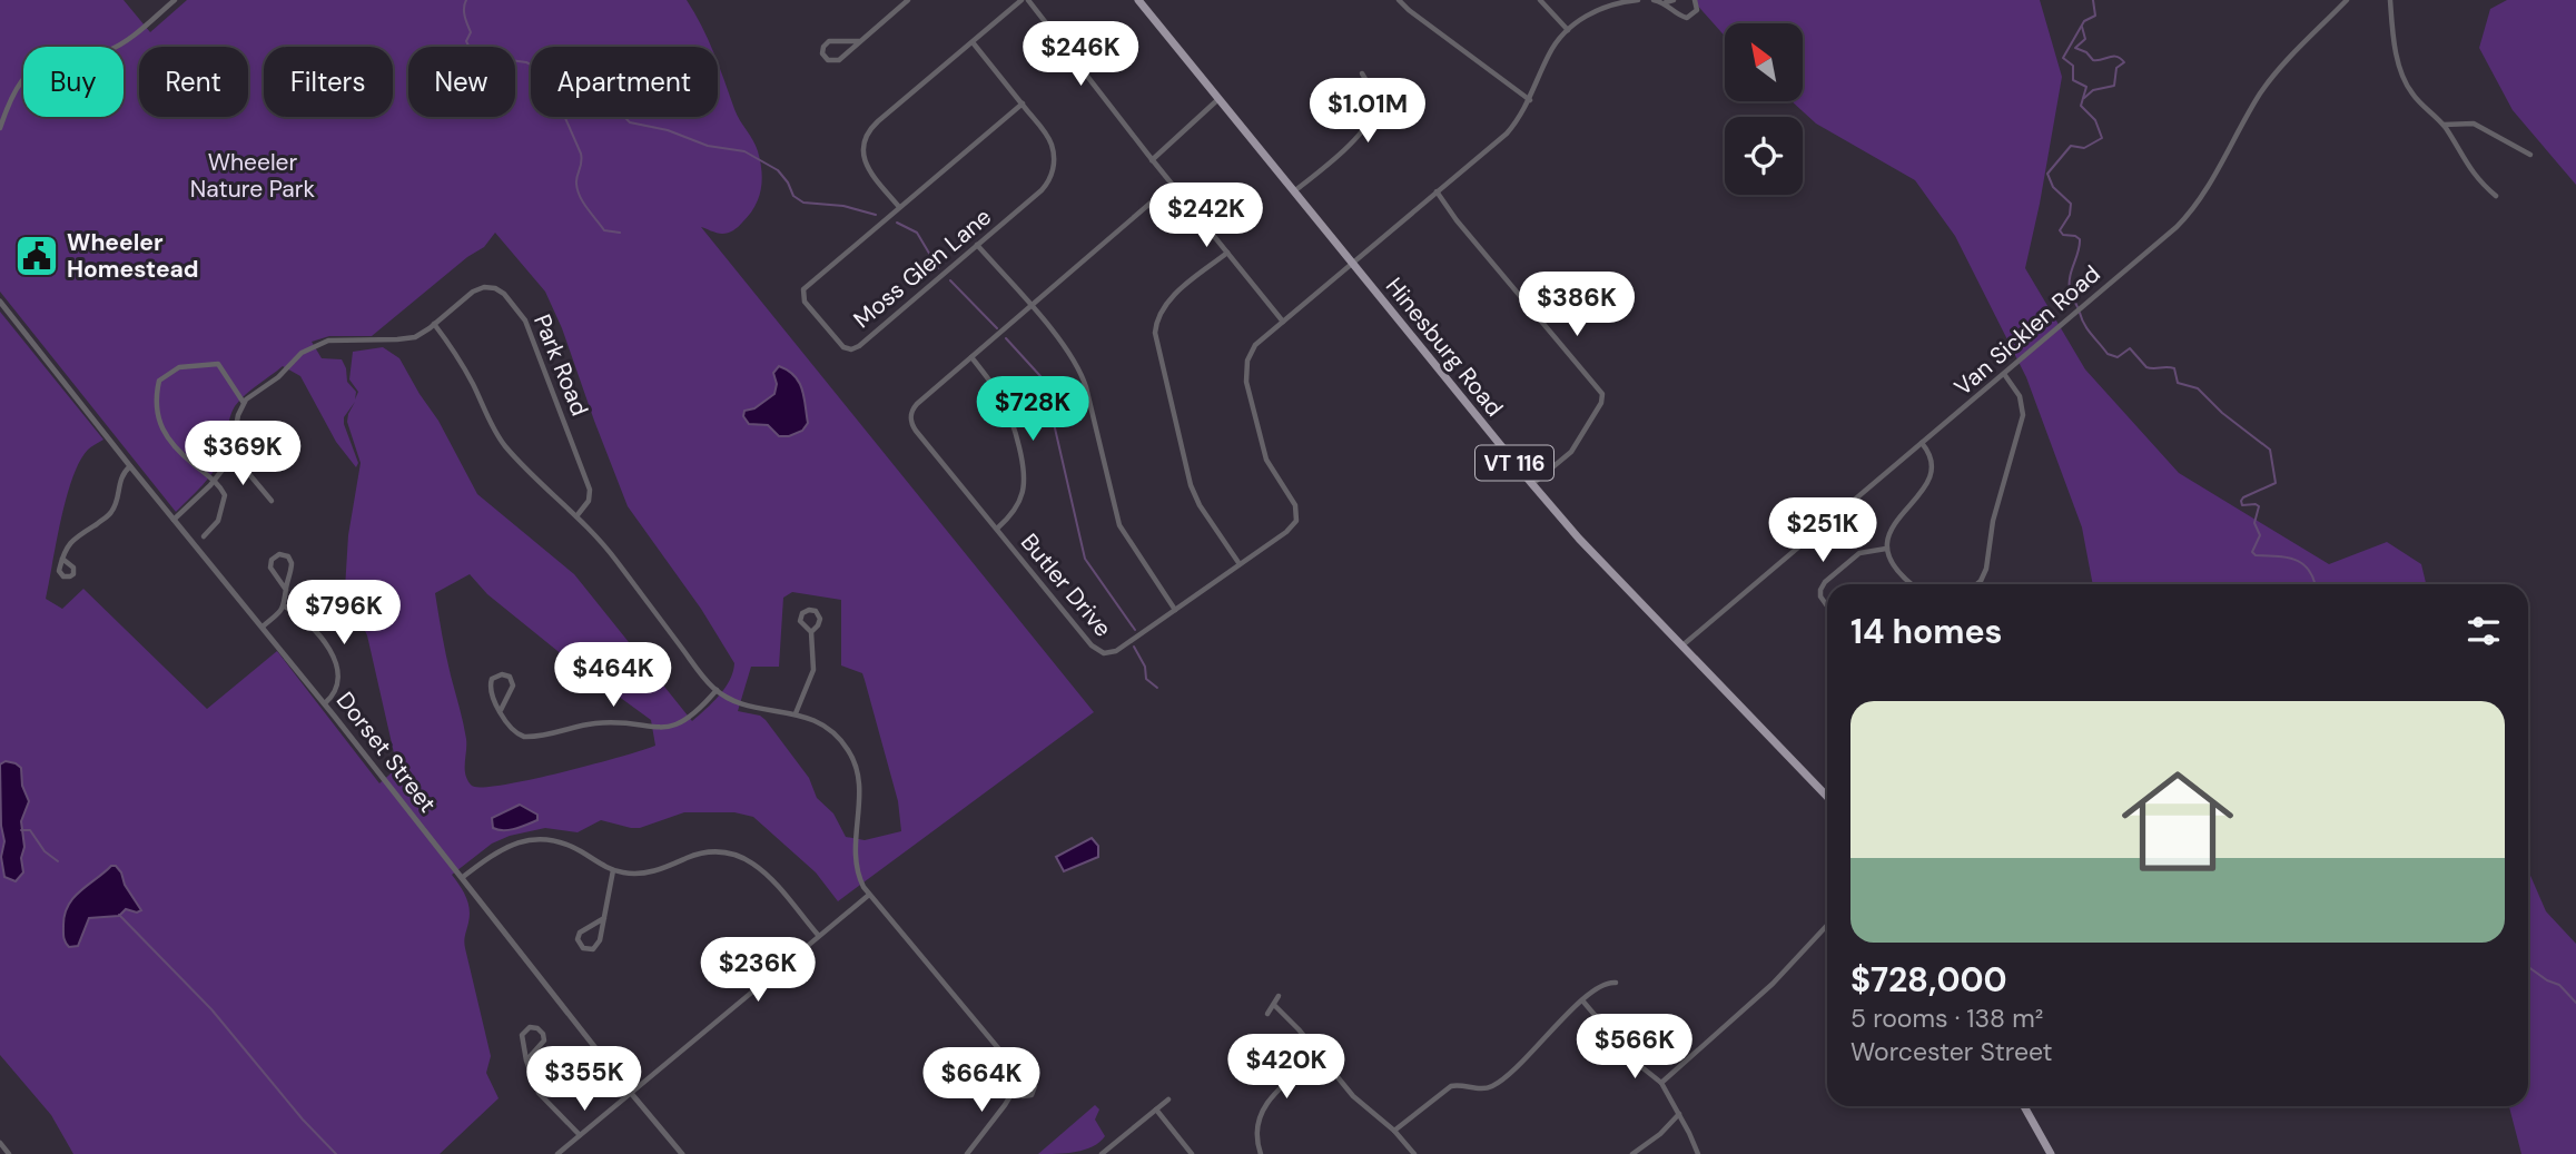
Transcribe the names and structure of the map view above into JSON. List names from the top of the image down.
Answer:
{
  "streets": {
    "main road": ["Hinesburg Road", "VT 116"],
    "street": [
      "Moss Glen Lane",
      "Van Sicklen Road",
      "Park Road",
      "Butler Drive",
      "Dorset Street"
    ]
  },
  "crossings": [
    ["Van Sicklen Road", "Hinesburg Road"],
    ["Hinesburg Road", "Butler Drive"]
  ],
  "parks": ["Wheeler Nature Park"],
  "places": {
    "public building": ["Wheeler Homestead"]
  },
  "north": "top left",
  "page": {
    "price": [
      "$246K",
      "$1.01M",
      "$242K",
      "$386K",
      "$728K",
      "$369K",
      "$251K",
      "$796K",
      "$464K",
      "$236K",
      "$566K",
      "$420K",
      "$355K",
      "$664K"
    ],
    "chip": [
      "Buy",
      "Rent",
      "Filters",
      "New",
      "Apartment"
    ],
    "heading": "14 homes",
    "list": [
      {
        "name": "$728,000",
        "note": "5 rooms · 138 m² · Worcester Street"
      }
    ]
  }
}
